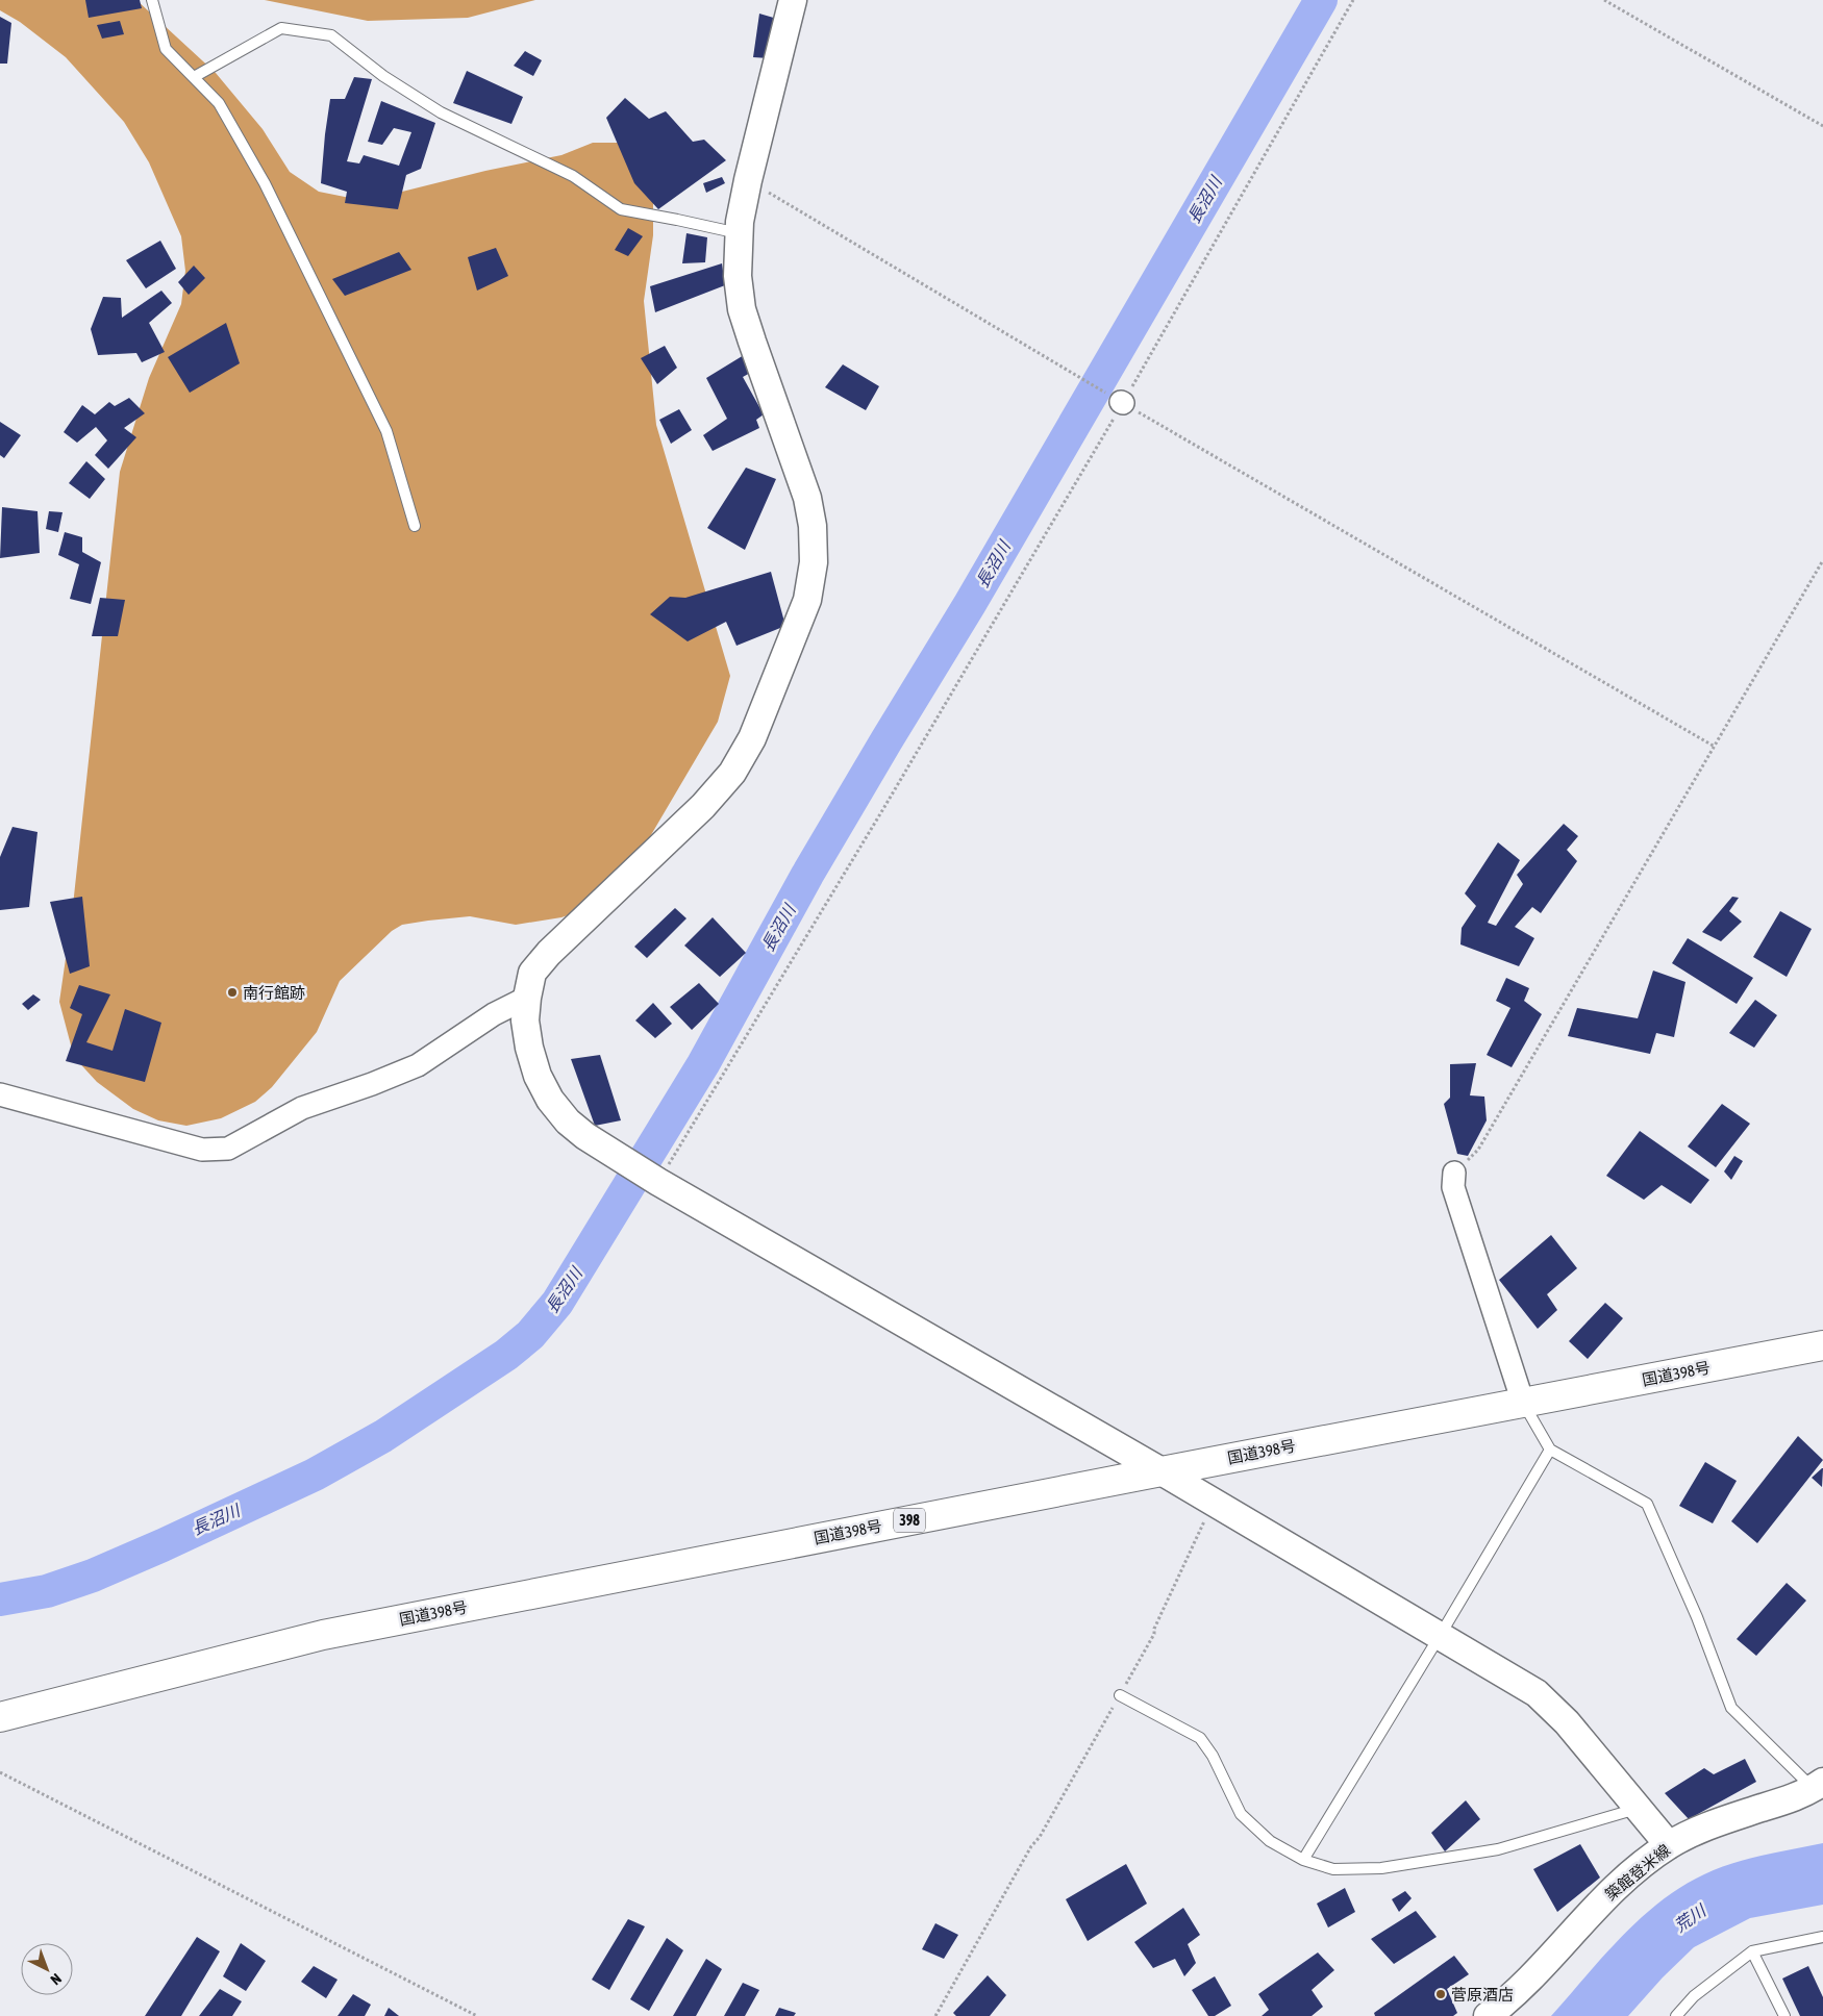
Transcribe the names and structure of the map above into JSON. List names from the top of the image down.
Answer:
{
  "streets": {
    "highway": ["国道398号", "398"],
    "street": ["築館登米線"]
  },
  "water": ["長沼川", "荒川"],
  "places": ["南行館跡", "菅原酒店"],
  "north": "bottom right"
}
